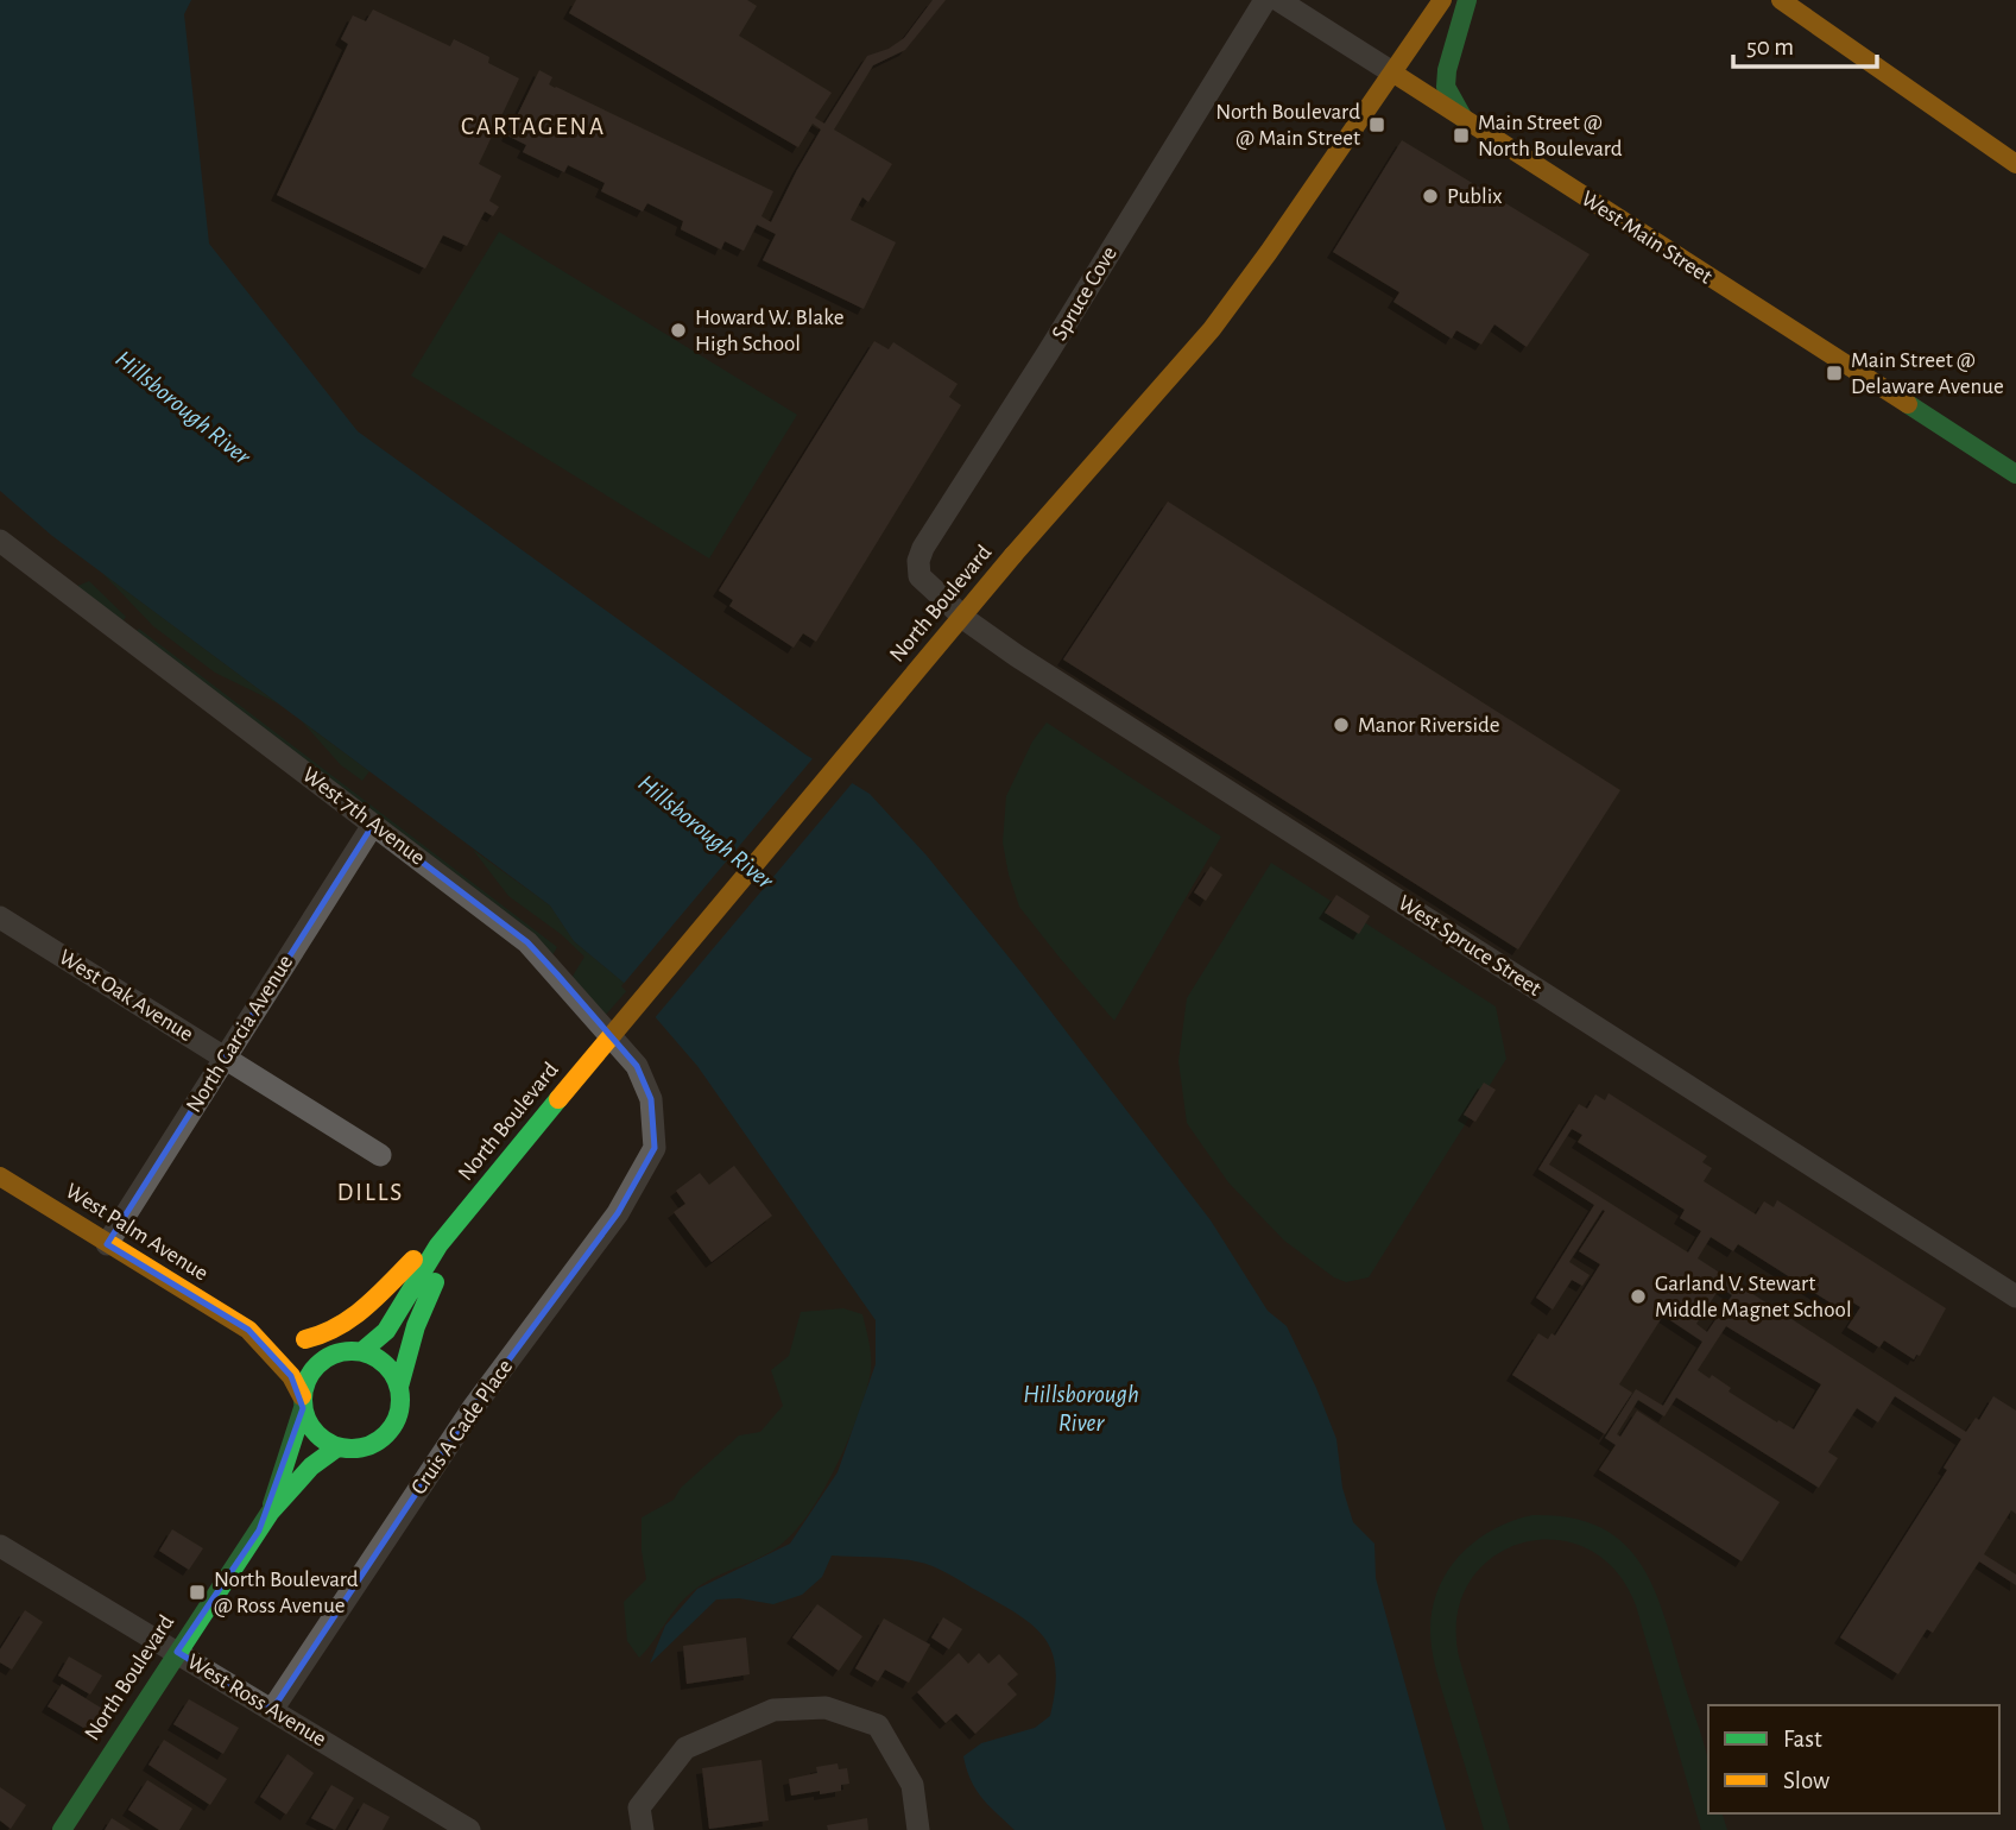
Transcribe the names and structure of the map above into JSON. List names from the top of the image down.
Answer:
{
  "streets": {
    "main road": ["West Main Street", "North Boulevard", "West Palm Avenue"],
    "street": [
      "Spruce Cove",
      "West 7th Avenue",
      "West Spruce Street",
      "West Oak Avenue",
      "North Garcia Avenue",
      "Cruis A Cade Place",
      "West Ross Avenue"
    ]
  },
  "crossings": [
    ["West Main Street", "North Boulevard"],
    ["Spruce Cove", "West Spruce Street"],
    ["North Boulevard", "West Palm Avenue"],
    ["North Boulevard", "West Ross Avenue"],
    ["West 7th Avenue", "North Garcia Avenue"],
    ["West 7th Avenue", "Cruis A Cade Place"],
    ["West Oak Avenue", "North Garcia Avenue"],
    ["North Garcia Avenue", "West Palm Avenue"],
    ["Cruis A Cade Place", "West Ross Avenue"]
  ],
  "districts": ["CARTAGENA", "DILLS"],
  "water": ["Hillsborough River"],
  "places": {
    "transit": [
      "North Boulevard @ Main Street",
      "Main Street @ North Boulevard",
      "Main Street @ Delaware Avenue",
      "North Boulevard @ Ross Avenue"
    ],
    "other": [
      "Publix",
      "Howard W. Blake High School",
      "Manor Riverside",
      "Garland V. Stewart Middle Magnet School"
    ]
  },
  "legend": ["Fast", "Slow"],
  "scale_bar": "50 m"
}
